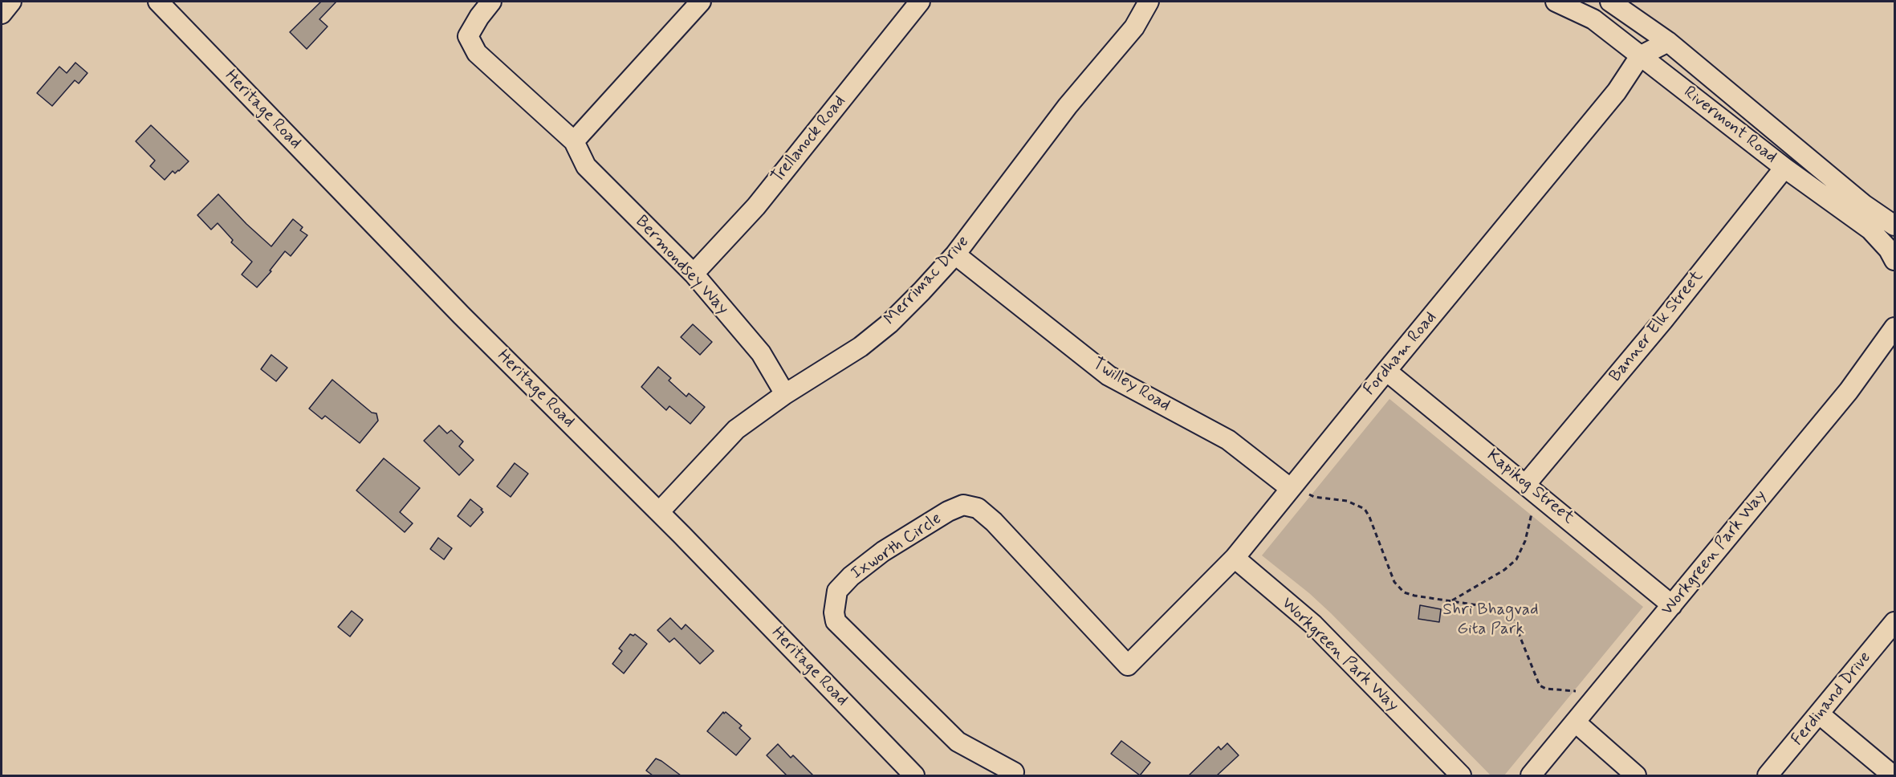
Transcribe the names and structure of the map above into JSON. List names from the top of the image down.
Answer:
{
  "streets": {
    "street": [
      "Heritage Road",
      "Rivermont Road",
      "Trellanock Road",
      "Bermondsey Way",
      "Merrimac Drive",
      "Banner Elk Street",
      "Fordham Road",
      "Twilley Road",
      "Kapikog Street",
      "Ixworth Circle",
      "Workgreen Park Way",
      "Ferdinand Drive"
    ]
  },
  "crossings": [
    ["Heritage Road", "Merrimac Drive"],
    ["Rivermont Road", "Banner Elk Street"],
    ["Rivermont Road", "Fordham Road"],
    ["Trellanock Road", "Bermondsey Way"],
    ["Bermondsey Way", "Merrimac Drive"],
    ["Merrimac Drive", "Twilley Road"],
    ["Banner Elk Street", "Kapikog Street"],
    ["Fordham Road", "Twilley Road"],
    ["Fordham Road", "Kapikog Street"],
    ["Fordham Road", "Ixworth Circle"],
    ["Fordham Road", "Workgreen Park Way"],
    ["Kapikog Street", "Workgreen Park Way"]
  ],
  "parks": ["Shri Bhagvad Gita Park"]
}
